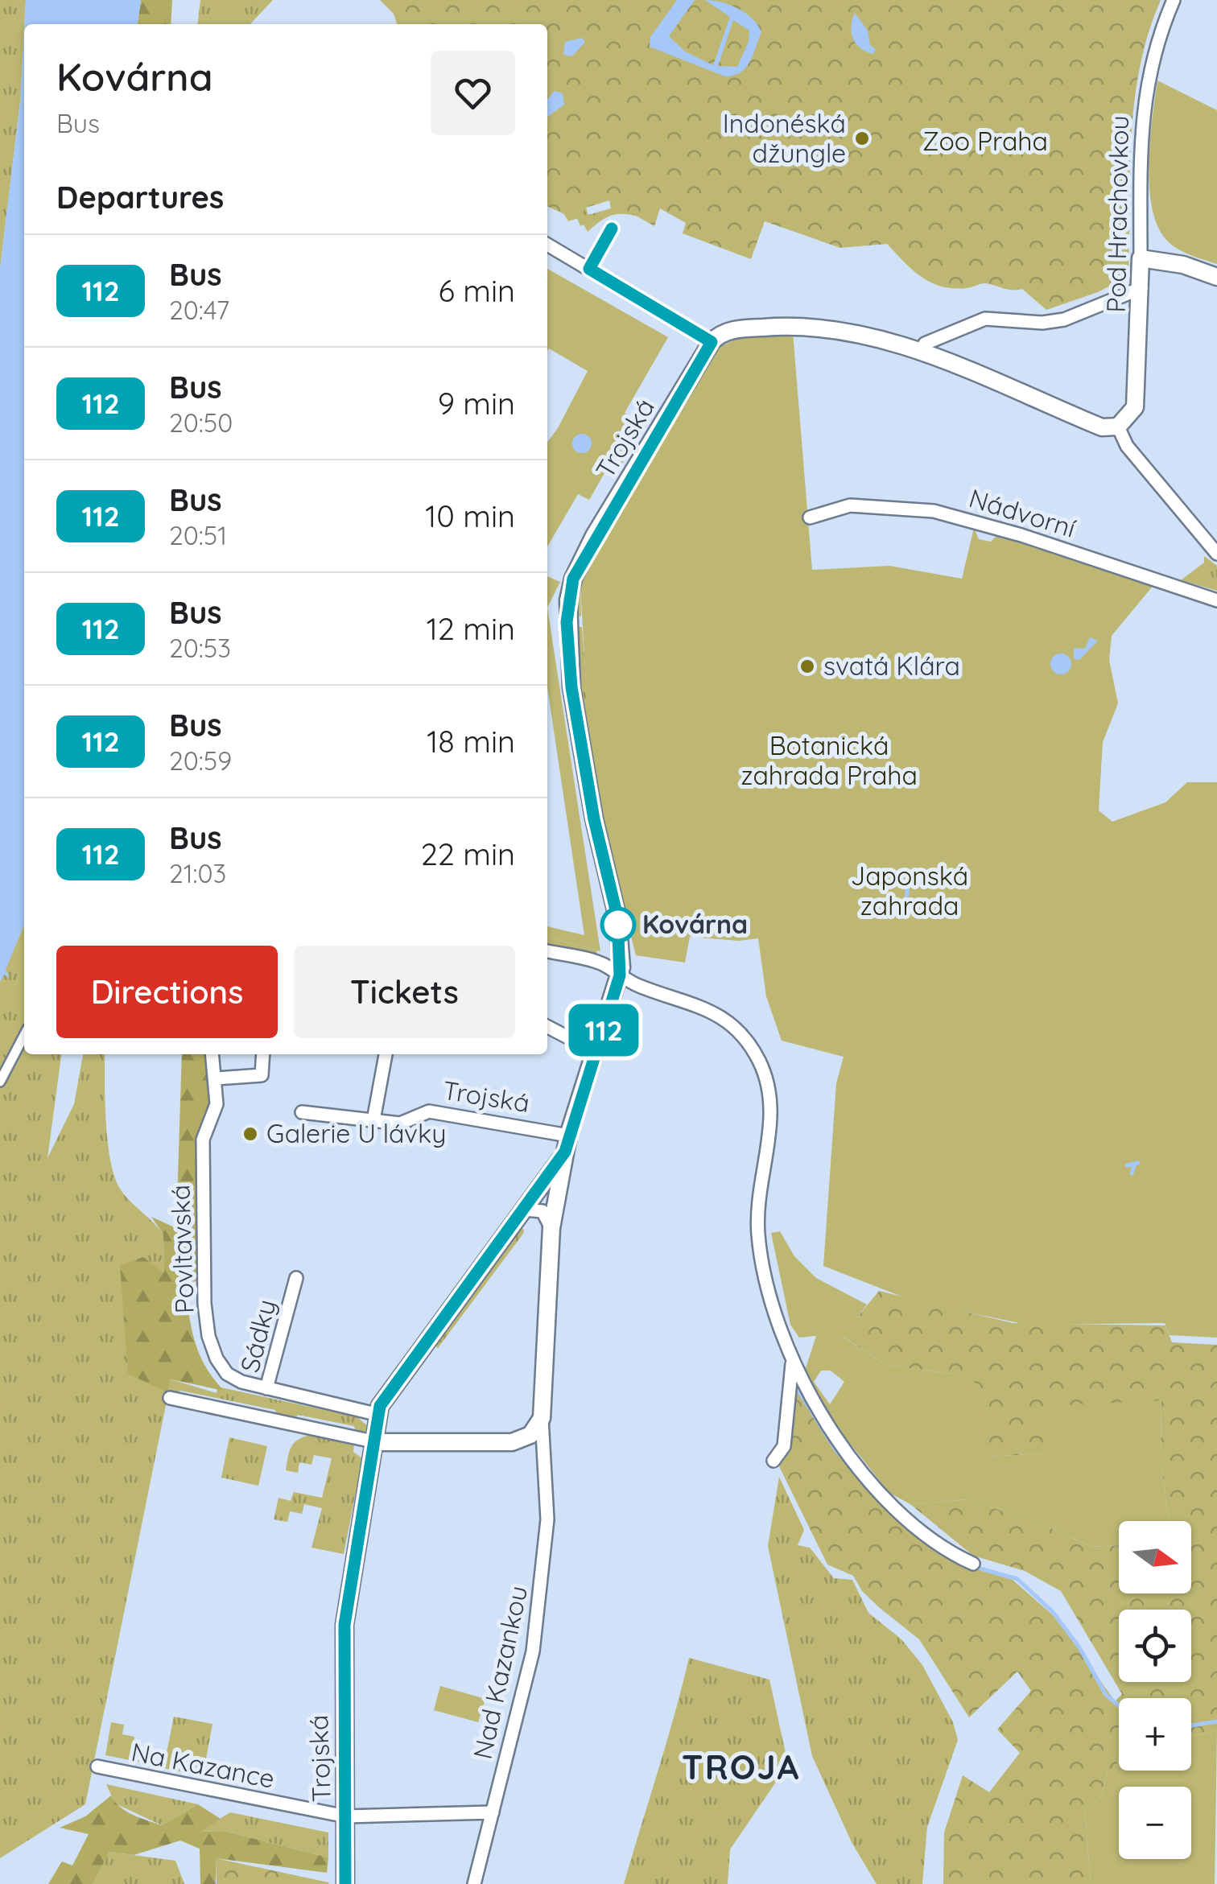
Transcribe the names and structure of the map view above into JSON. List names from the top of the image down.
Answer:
{
  "streets": {
    "street": [
      "Pod Hrachovkou",
      "Trojská",
      "Nádvorní",
      "Povltavská",
      "Sádky",
      "Nad Kazankou",
      "Na Kazance"
    ]
  },
  "crossings": [
    ["Trojská", "Sádky"],
    ["Trojská", "Nad Kazankou"],
    ["Trojská", "Na Kazance"],
    ["Povltavská", "Sádky"],
    ["Nad Kazankou", "Na Kazance"]
  ],
  "districts": ["TROJA"],
  "parks": ["Zoo Praha", "Botanická zahrada Praha", "Japonská zahrada"],
  "places": [
    "Indonéská džungle",
    "svatá Klára",
    "Kovárna",
    "Galerie U lávky"
  ],
  "lines": ["bus line 112"],
  "north": "right",
  "page": {
    "on_map": "112",
    "heading": [
      ["Kovárna", "Bus"],
      "Departures"
    ],
    "list": [
      {
        "mark": "112",
        "name": "Bus",
        "note": "20:47",
        "value": "6 min"
      },
      {
        "mark": "112",
        "name": "Bus",
        "note": "20:50",
        "value": "9 min"
      },
      {
        "mark": "112",
        "name": "Bus",
        "note": "20:51",
        "value": "10 min"
      },
      {
        "mark": "112",
        "name": "Bus",
        "note": "20:53",
        "value": "12 min"
      },
      {
        "mark": "112",
        "name": "Bus",
        "note": "20:59",
        "value": "18 min"
      },
      {
        "mark": "112",
        "name": "Bus",
        "note": "21:03",
        "value": "22 min"
      }
    ],
    "buttons": ["Directions", "Tickets"],
    "map_buttons": ["+", "−"]
  }
}
